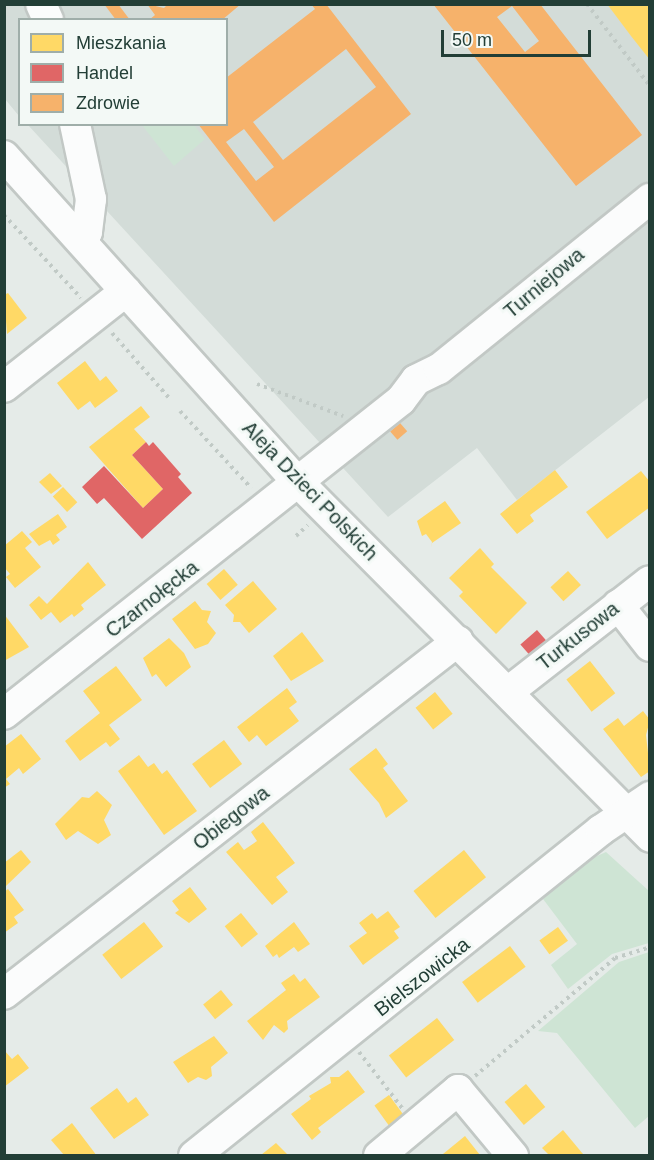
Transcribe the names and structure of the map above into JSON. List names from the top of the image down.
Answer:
{
  "streets": {
    "street": [
      "Turniejowa",
      "Aleja Dzieci Polskich",
      "Czarnołęcka",
      "Turkusowa",
      "Obiegowa",
      "Bielszowicka"
    ]
  },
  "crossings": [
    ["Turniejowa", "Aleja Dzieci Polskich"],
    ["Turniejowa", "Czarnołęcka"],
    ["Aleja Dzieci Polskich", "Czarnołęcka"],
    ["Aleja Dzieci Polskich", "Turkusowa"],
    ["Aleja Dzieci Polskich", "Obiegowa"],
    ["Aleja Dzieci Polskich", "Bielszowicka"]
  ],
  "legend": ["Mieszkania", "Handel", "Zdrowie"],
  "scale_bar": "50 m"
}
